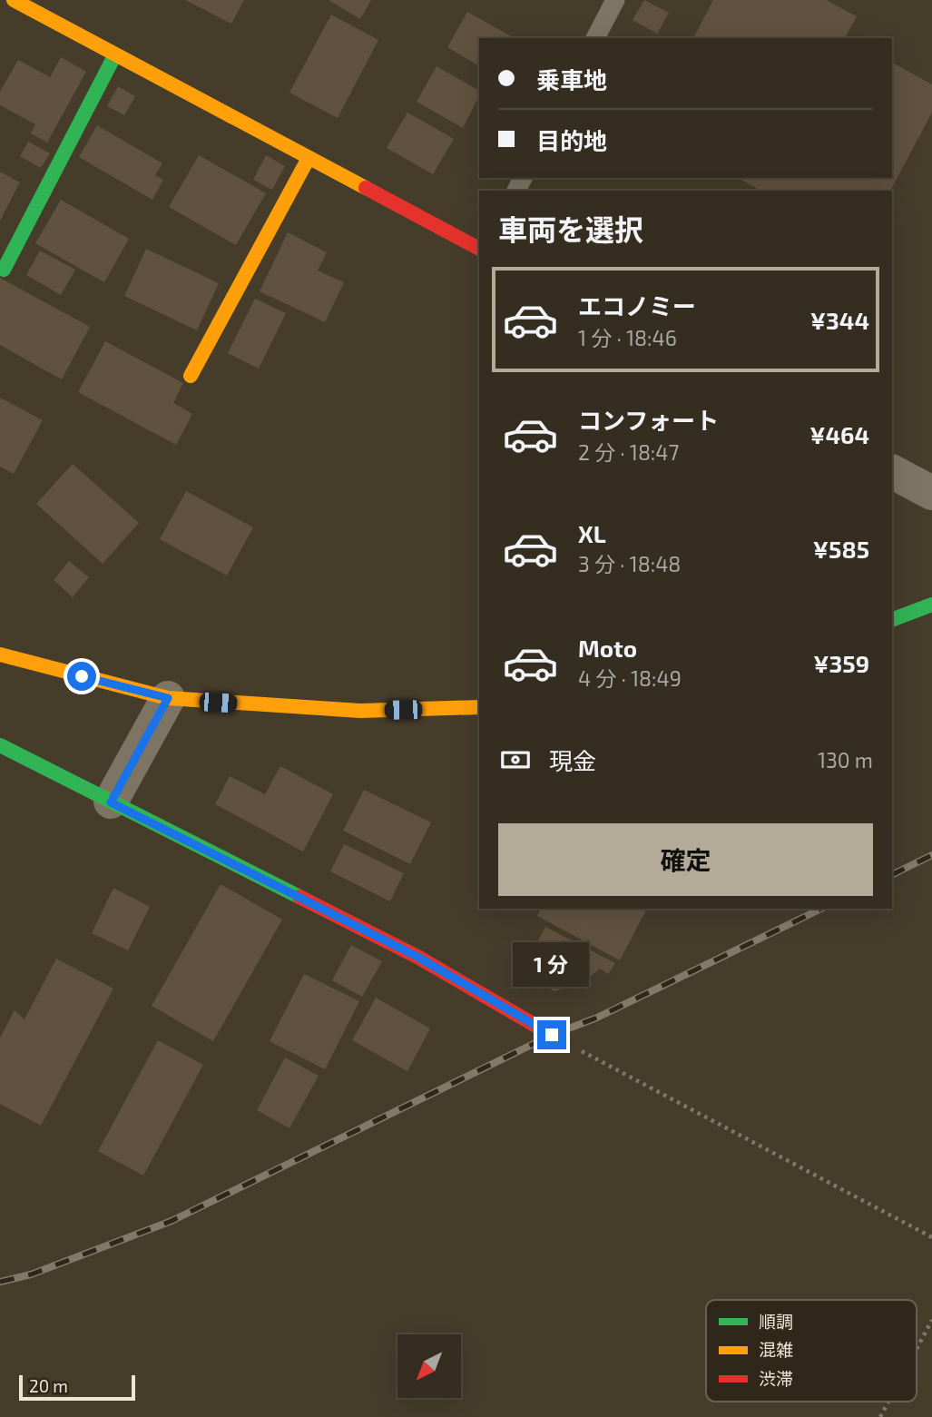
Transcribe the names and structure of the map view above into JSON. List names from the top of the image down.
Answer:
{
  "legend": ["順調", "混雑", "渋滞"],
  "scale_bar": "20 m",
  "north": "bottom left",
  "page": {
    "banner": ["乗車地", "目的地"],
    "heading": "車両を選択",
    "list": [
      {
        "name": "エコノミー",
        "note": "1 分 · 18:46",
        "value": "¥344"
      },
      {
        "name": "コンフォート",
        "note": "2 分 · 18:47",
        "value": "¥464"
      },
      {
        "name": "XL",
        "note": "3 分 · 18:48",
        "value": "¥585"
      },
      {
        "name": "Moto",
        "note": "4 分 · 18:49",
        "value": "¥359"
      }
    ],
    "pay": ["現金", "130 m"],
    "buttons": "確定",
    "bubble": "1 分",
    "scale": "20 m"
  }
}
